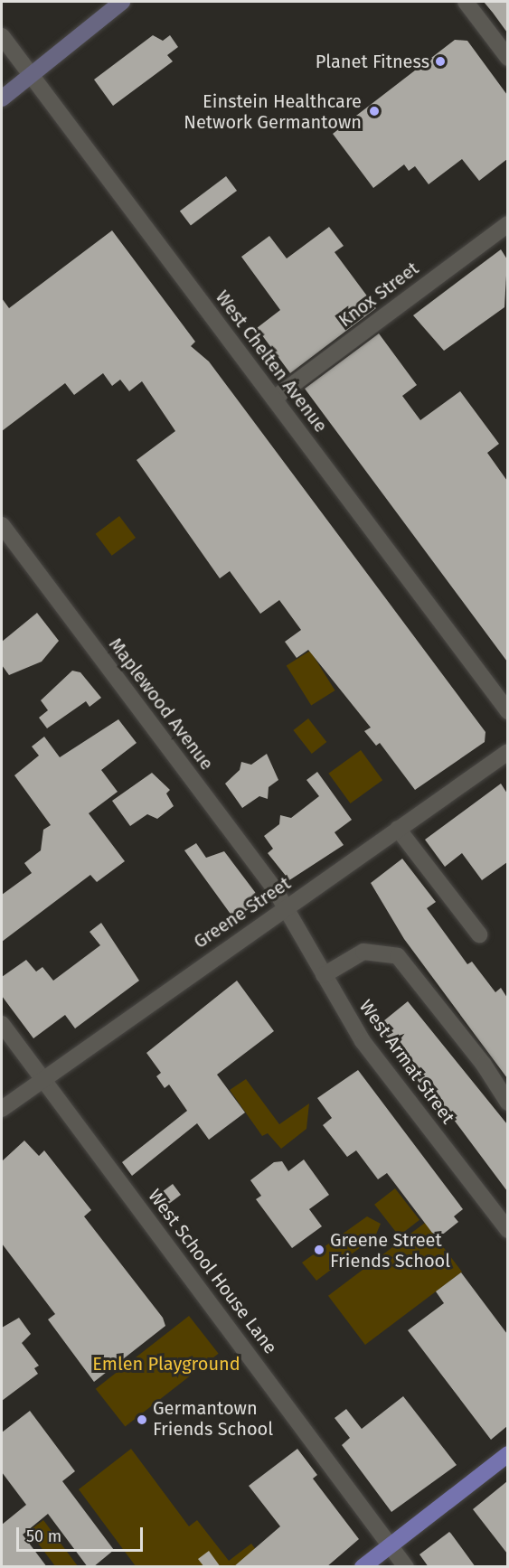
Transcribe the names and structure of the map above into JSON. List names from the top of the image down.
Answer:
{
  "streets": {
    "street": [
      "Knox Street",
      "West Chelten Avenue",
      "Maplewood Avenue",
      "Greene Street",
      "West Armat Street",
      "West School House Lane"
    ]
  },
  "crossings": [
    ["Knox Street", "West Chelten Avenue"],
    ["Maplewood Avenue", "Greene Street"],
    ["Maplewood Avenue", "West Armat Street"],
    ["Greene Street", "West Armat Street"],
    ["Greene Street", "West School House Lane"]
  ],
  "parks": ["Emlen Playground"],
  "places": [
    "Planet Fitness",
    "Einstein Healthcare Network Germantown",
    "Greene Street Friends School",
    "Germantown Friends School"
  ],
  "scale_bar": "50 m"
}
